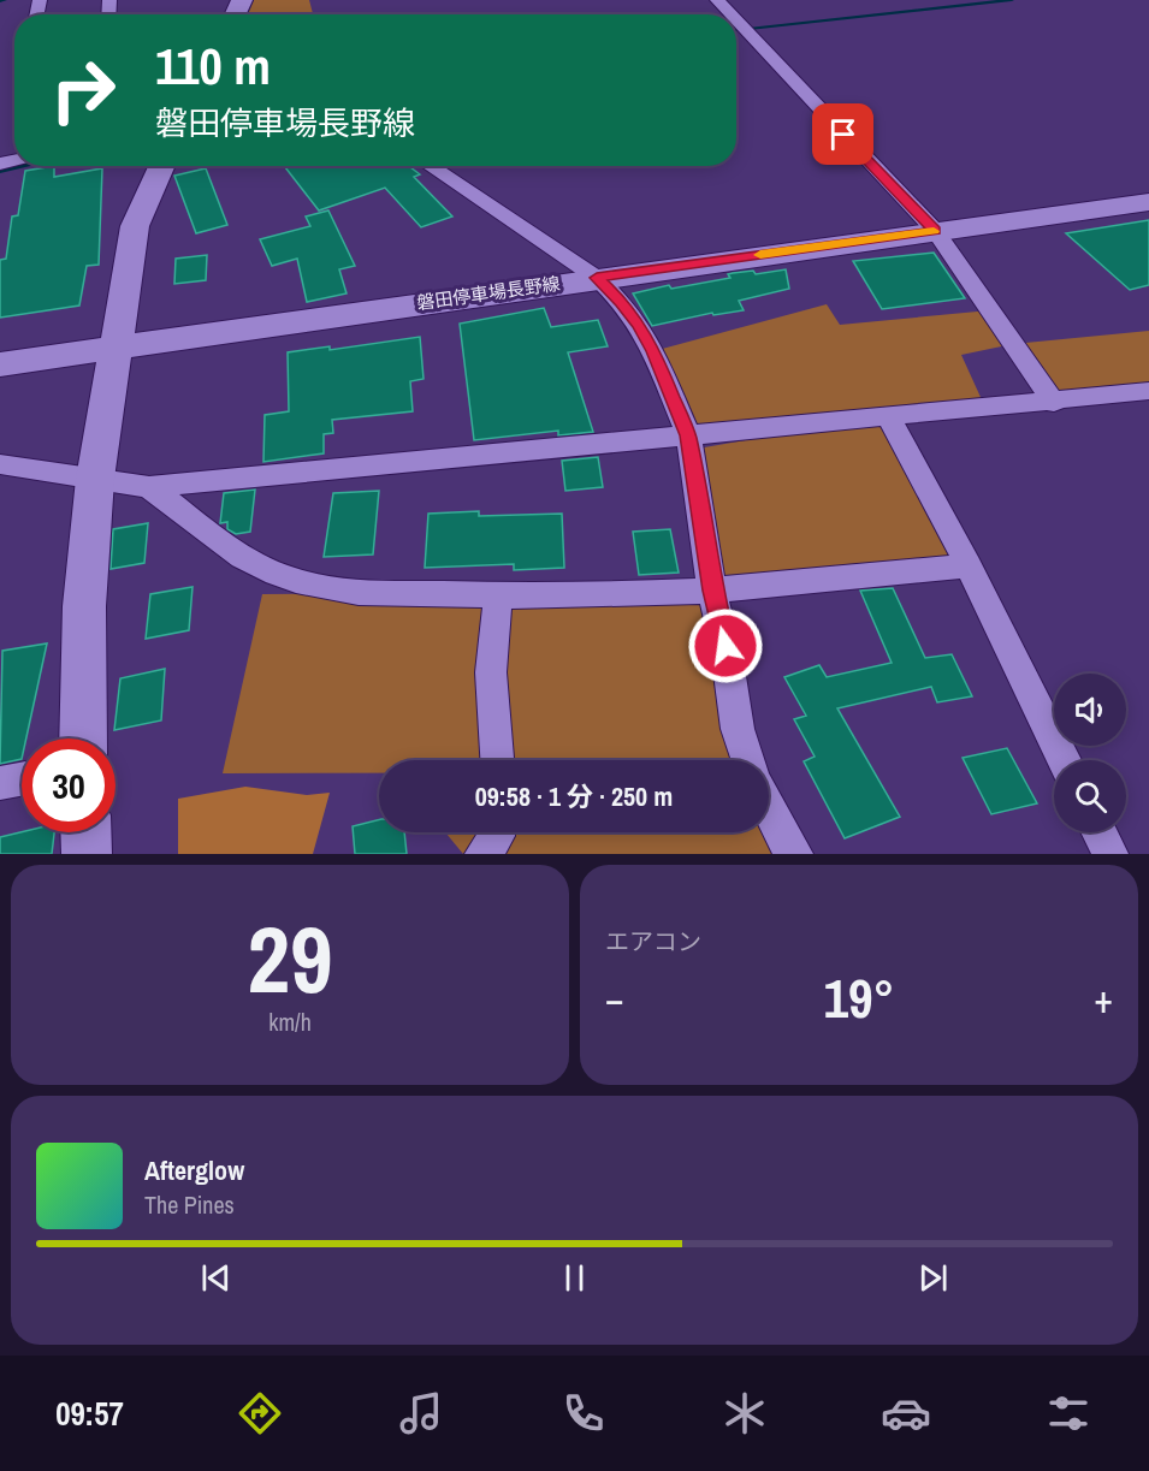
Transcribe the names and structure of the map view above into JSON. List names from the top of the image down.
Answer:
{
  "streets": {
    "main road": ["磐田停車場長野線"]
  },
  "page": {
    "turn": ["110 m", "磐田停車場長野線"],
    "limit": "30",
    "trip": "09:58 · 1 分 · 250 m",
    "tile": [
      ["29", "km/h"],
      "エアコン"
    ],
    "heat": ["−", "19°", "+"],
    "song": ["Afterglow", "The Pines"],
    "tabs": "09:57"
  }
}
